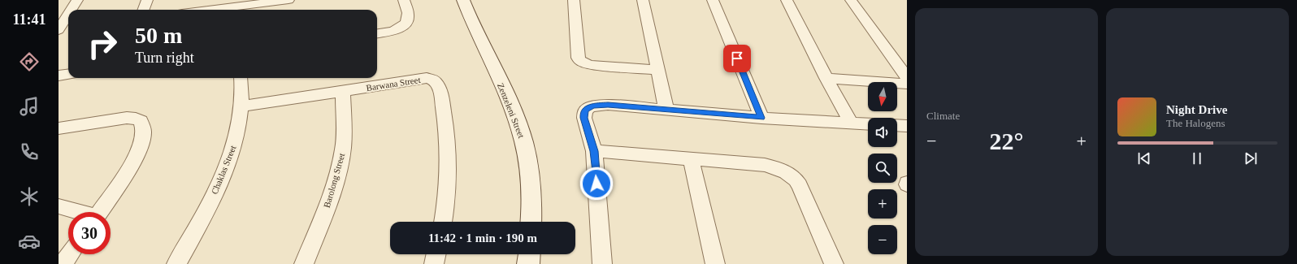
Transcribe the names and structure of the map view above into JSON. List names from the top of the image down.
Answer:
{
  "streets": {
    "street": [
      "Barwana Street",
      "Zenzeleni Street",
      "Chaklas Street",
      "Barolong Street"
    ]
  },
  "crossings": [
    ["Barwana Street", "Chaklas Street"],
    ["Barwana Street", "Barolong Street"]
  ],
  "north": "bottom",
  "page": {
    "tabs": "11:41",
    "tile": "Climate",
    "turn": ["50 m", "Turn right"],
    "map_buttons": ["+", "−"],
    "song": ["Night Drive", "The Halogens"],
    "heat": ["−", "22°", "+"],
    "limit": "30",
    "trip": "11:42 · 1 min · 190 m"
  }
}
